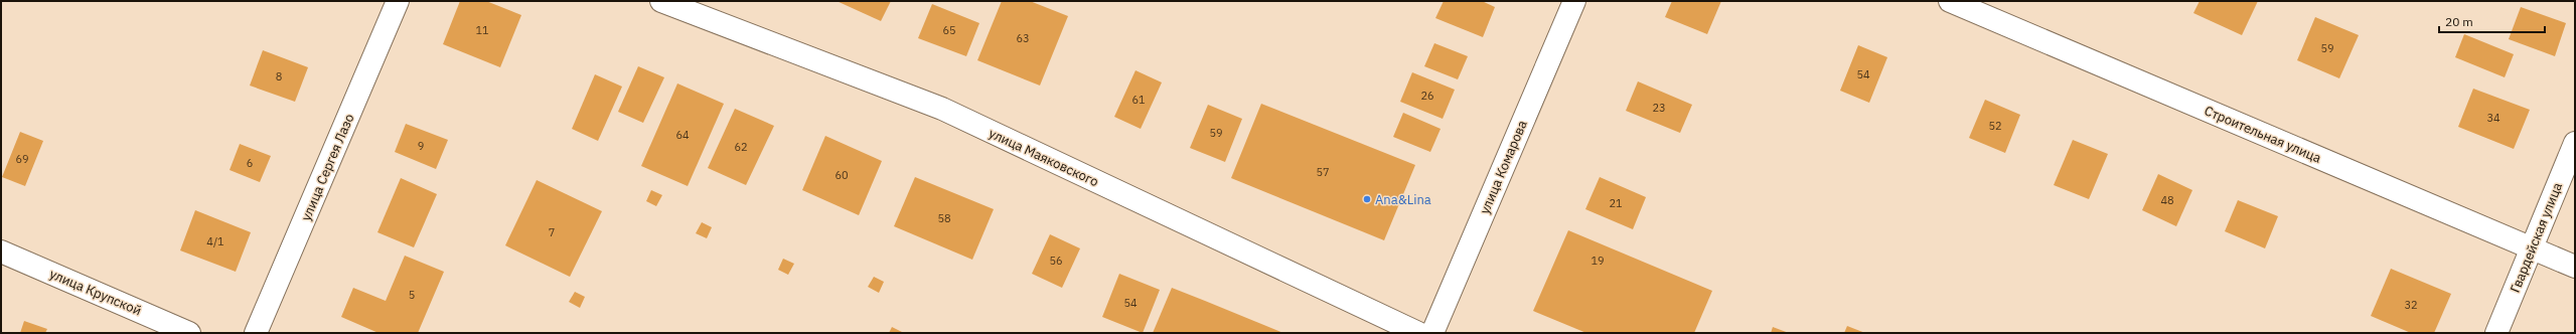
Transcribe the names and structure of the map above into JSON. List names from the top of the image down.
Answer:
{
  "streets": {
    "street": [
      "Строительная улица",
      "улица Маяковского",
      "улица Сергея Лазо",
      "улица Комарова",
      "Гвардейская улица",
      "улица Крупской"
    ]
  },
  "crossings": [
    ["Строительная улица", "Гвардейская улица"]
  ],
  "places": ["Ana&Lina"],
  "house_numbers": [
    "11",
    "65",
    "63",
    "59",
    "54",
    "8",
    "26",
    "61",
    "23",
    "34",
    "52",
    "59",
    "64",
    "9",
    "62",
    "69",
    "6",
    "57",
    "60",
    "48",
    "21",
    "58",
    "7",
    "4/1",
    "56",
    "19",
    "5",
    "54",
    "32"
  ],
  "scale_bar": "20 m"
}
